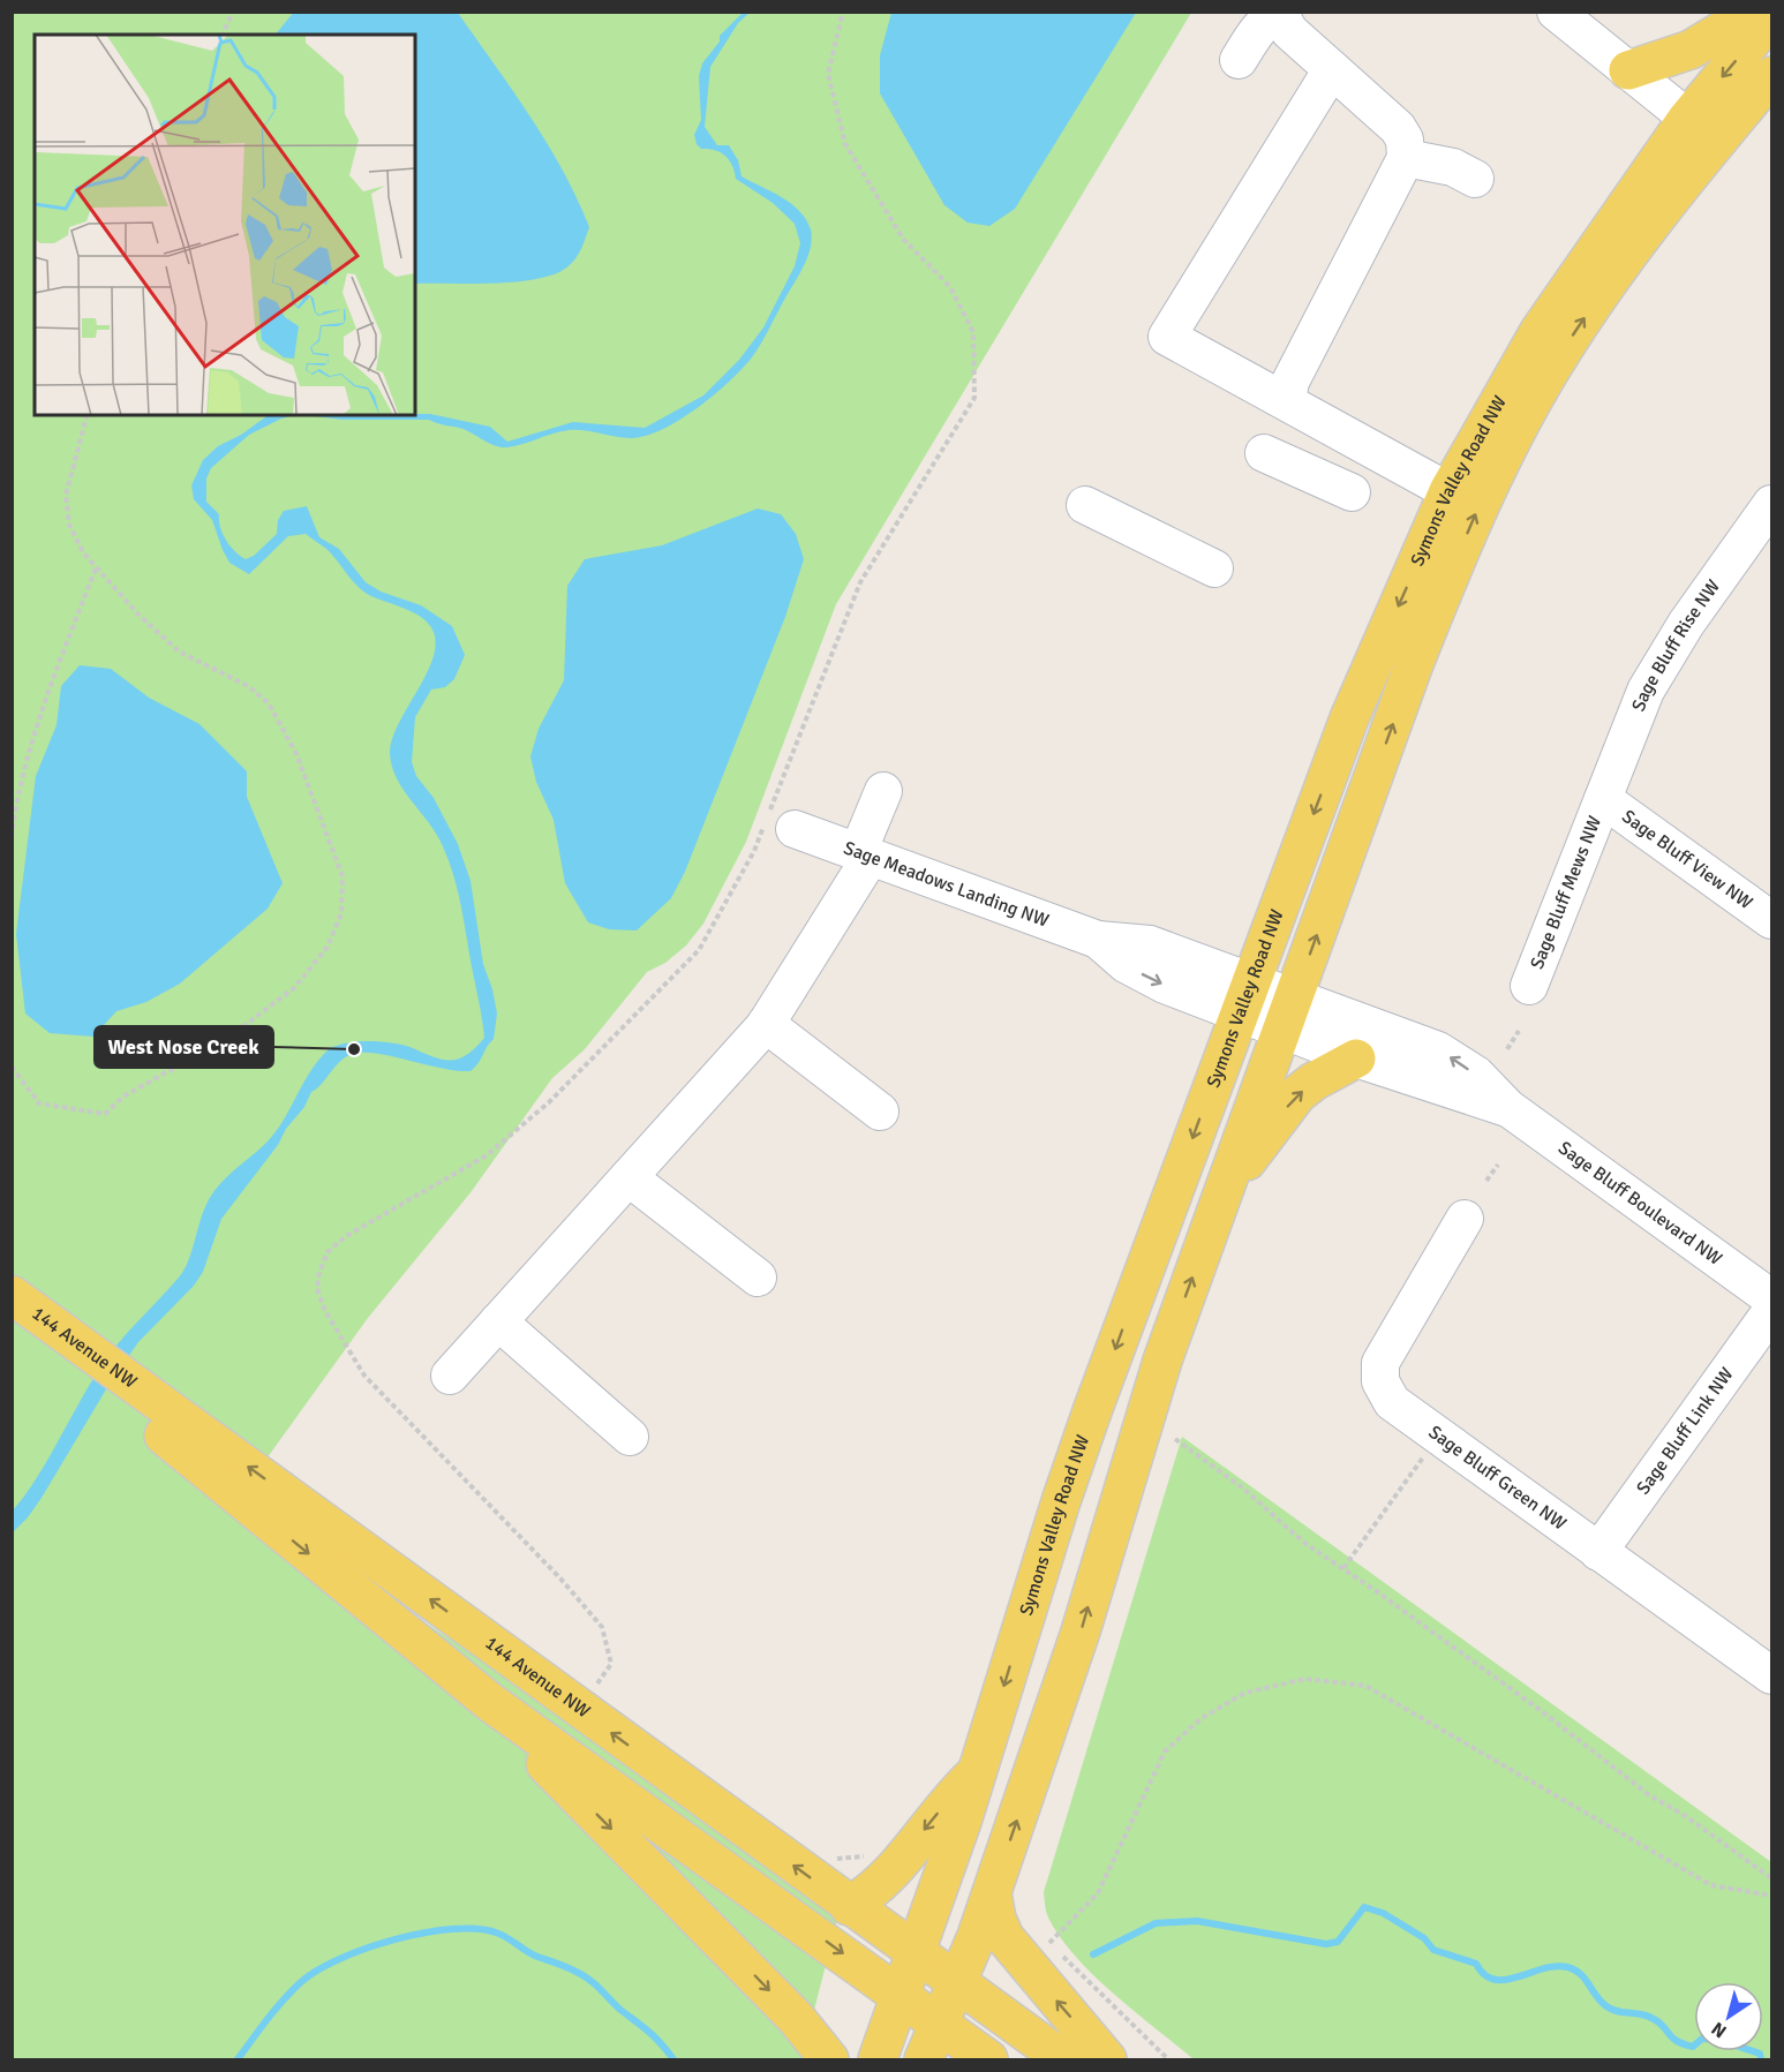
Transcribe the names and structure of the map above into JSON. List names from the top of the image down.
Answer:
{
  "streets": {
    "main road": ["Symons Valley Road NW", "144 Avenue NW"],
    "street": [
      "Sage Bluff Rise NW",
      "Sage Bluff View NW",
      "Sage Meadows Landing NW",
      "Sage Bluff Mews NW",
      "Sage Bluff Boulevard NW",
      "Sage Bluff Link NW",
      "Sage Bluff Green NW"
    ]
  },
  "crossings": [
    ["Symons Valley Road NW", "Sage Meadows Landing NW"],
    ["Symons Valley Road NW", "Sage Bluff Boulevard NW"],
    ["Symons Valley Road NW", "144 Avenue NW"],
    ["Sage Bluff Rise NW", "Sage Bluff View NW"],
    ["Sage Bluff Rise NW", "Sage Bluff Mews NW"],
    ["Sage Bluff View NW", "Sage Bluff Mews NW"],
    ["Sage Meadows Landing NW", "Sage Bluff Boulevard NW"],
    ["Sage Bluff Link NW", "Sage Bluff Green NW"]
  ],
  "places": ["West Nose Creek"],
  "north": "bottom left"
}
